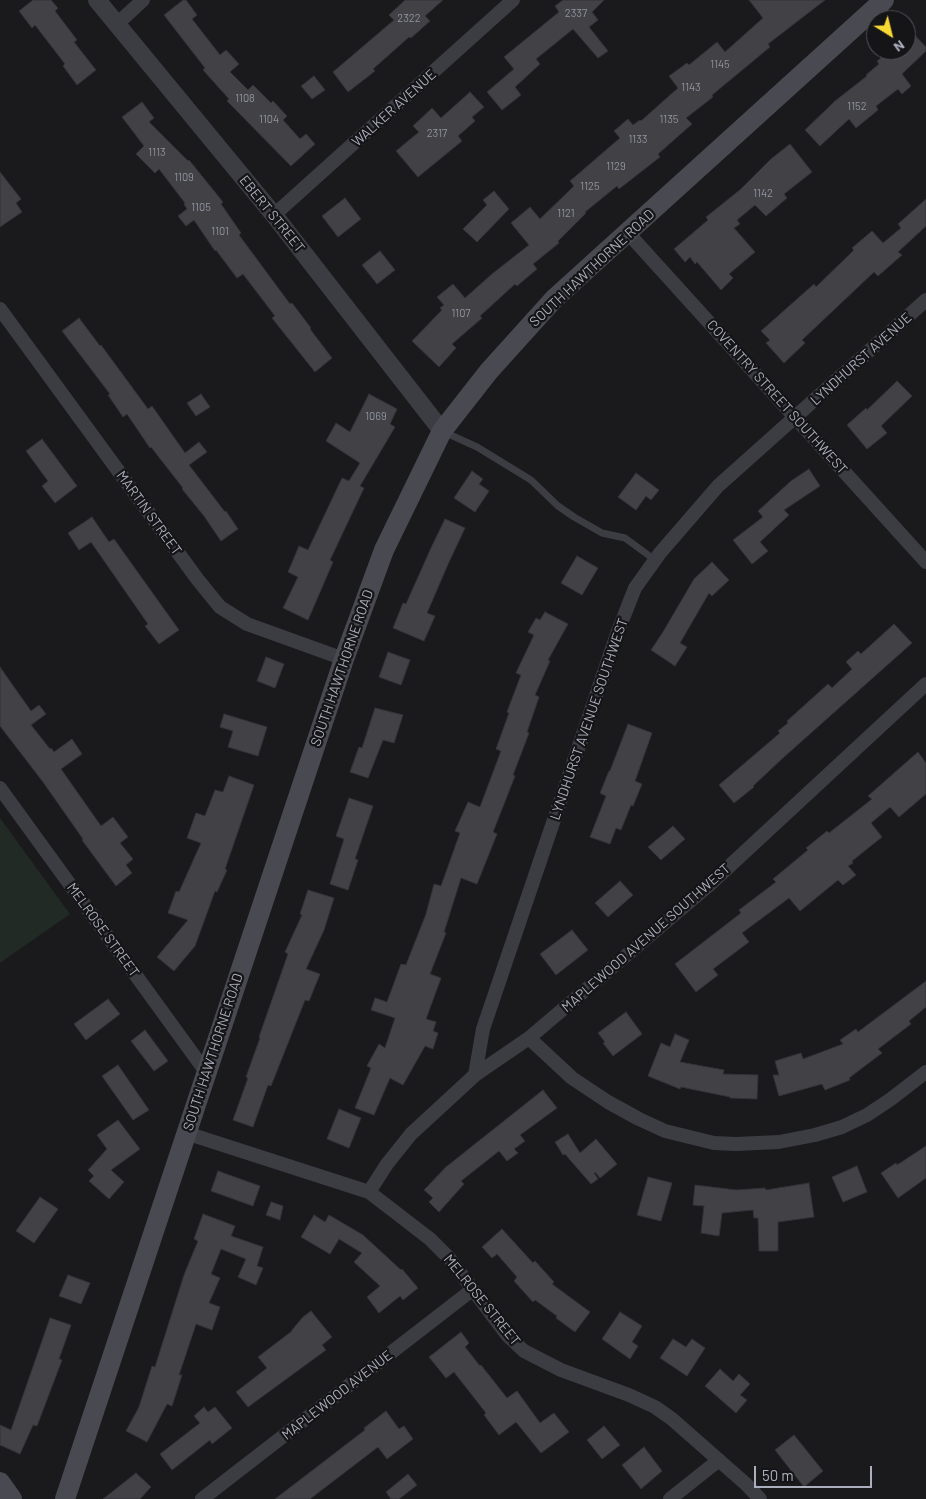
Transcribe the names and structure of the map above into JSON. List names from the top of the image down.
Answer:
{
  "streets": {
    "main road": ["SOUTH HAWTHORNE ROAD"],
    "street": [
      "WALKER AVENUE",
      "EBERT STREET",
      "LYNDHURST AVENUE",
      "COVENTRY STREET SOUTHWEST",
      "MARTIN STREET",
      "LYNDHURST AVENUE SOUTHWEST",
      "MELROSE STREET",
      "MAPLEWOOD AVENUE SOUTHWEST",
      "MAPLEWOOD AVENUE"
    ]
  },
  "crossings": [
    ["WALKER AVENUE", "EBERT STREET"],
    ["EBERT STREET", "SOUTH HAWTHORNE ROAD"],
    ["SOUTH HAWTHORNE ROAD", "COVENTRY STREET SOUTHWEST"],
    ["SOUTH HAWTHORNE ROAD", "MARTIN STREET"],
    ["SOUTH HAWTHORNE ROAD", "MELROSE STREET"],
    ["LYNDHURST AVENUE", "COVENTRY STREET SOUTHWEST"],
    ["LYNDHURST AVENUE", "LYNDHURST AVENUE SOUTHWEST"],
    ["COVENTRY STREET SOUTHWEST", "LYNDHURST AVENUE SOUTHWEST"],
    ["LYNDHURST AVENUE SOUTHWEST", "MAPLEWOOD AVENUE SOUTHWEST"],
    ["MELROSE STREET", "MAPLEWOOD AVENUE SOUTHWEST"],
    ["MELROSE STREET", "MAPLEWOOD AVENUE"]
  ],
  "house_numbers": [
    "2337",
    "2322",
    "1145",
    "1143",
    "1108",
    "1152",
    "1104",
    "1135",
    "2317",
    "1133",
    "1113",
    "1129",
    "1109",
    "1125",
    "1142",
    "1105",
    "1121",
    "1101",
    "1107",
    "1069"
  ],
  "scale_bar": "50 m",
  "north": "bottom right"
}
